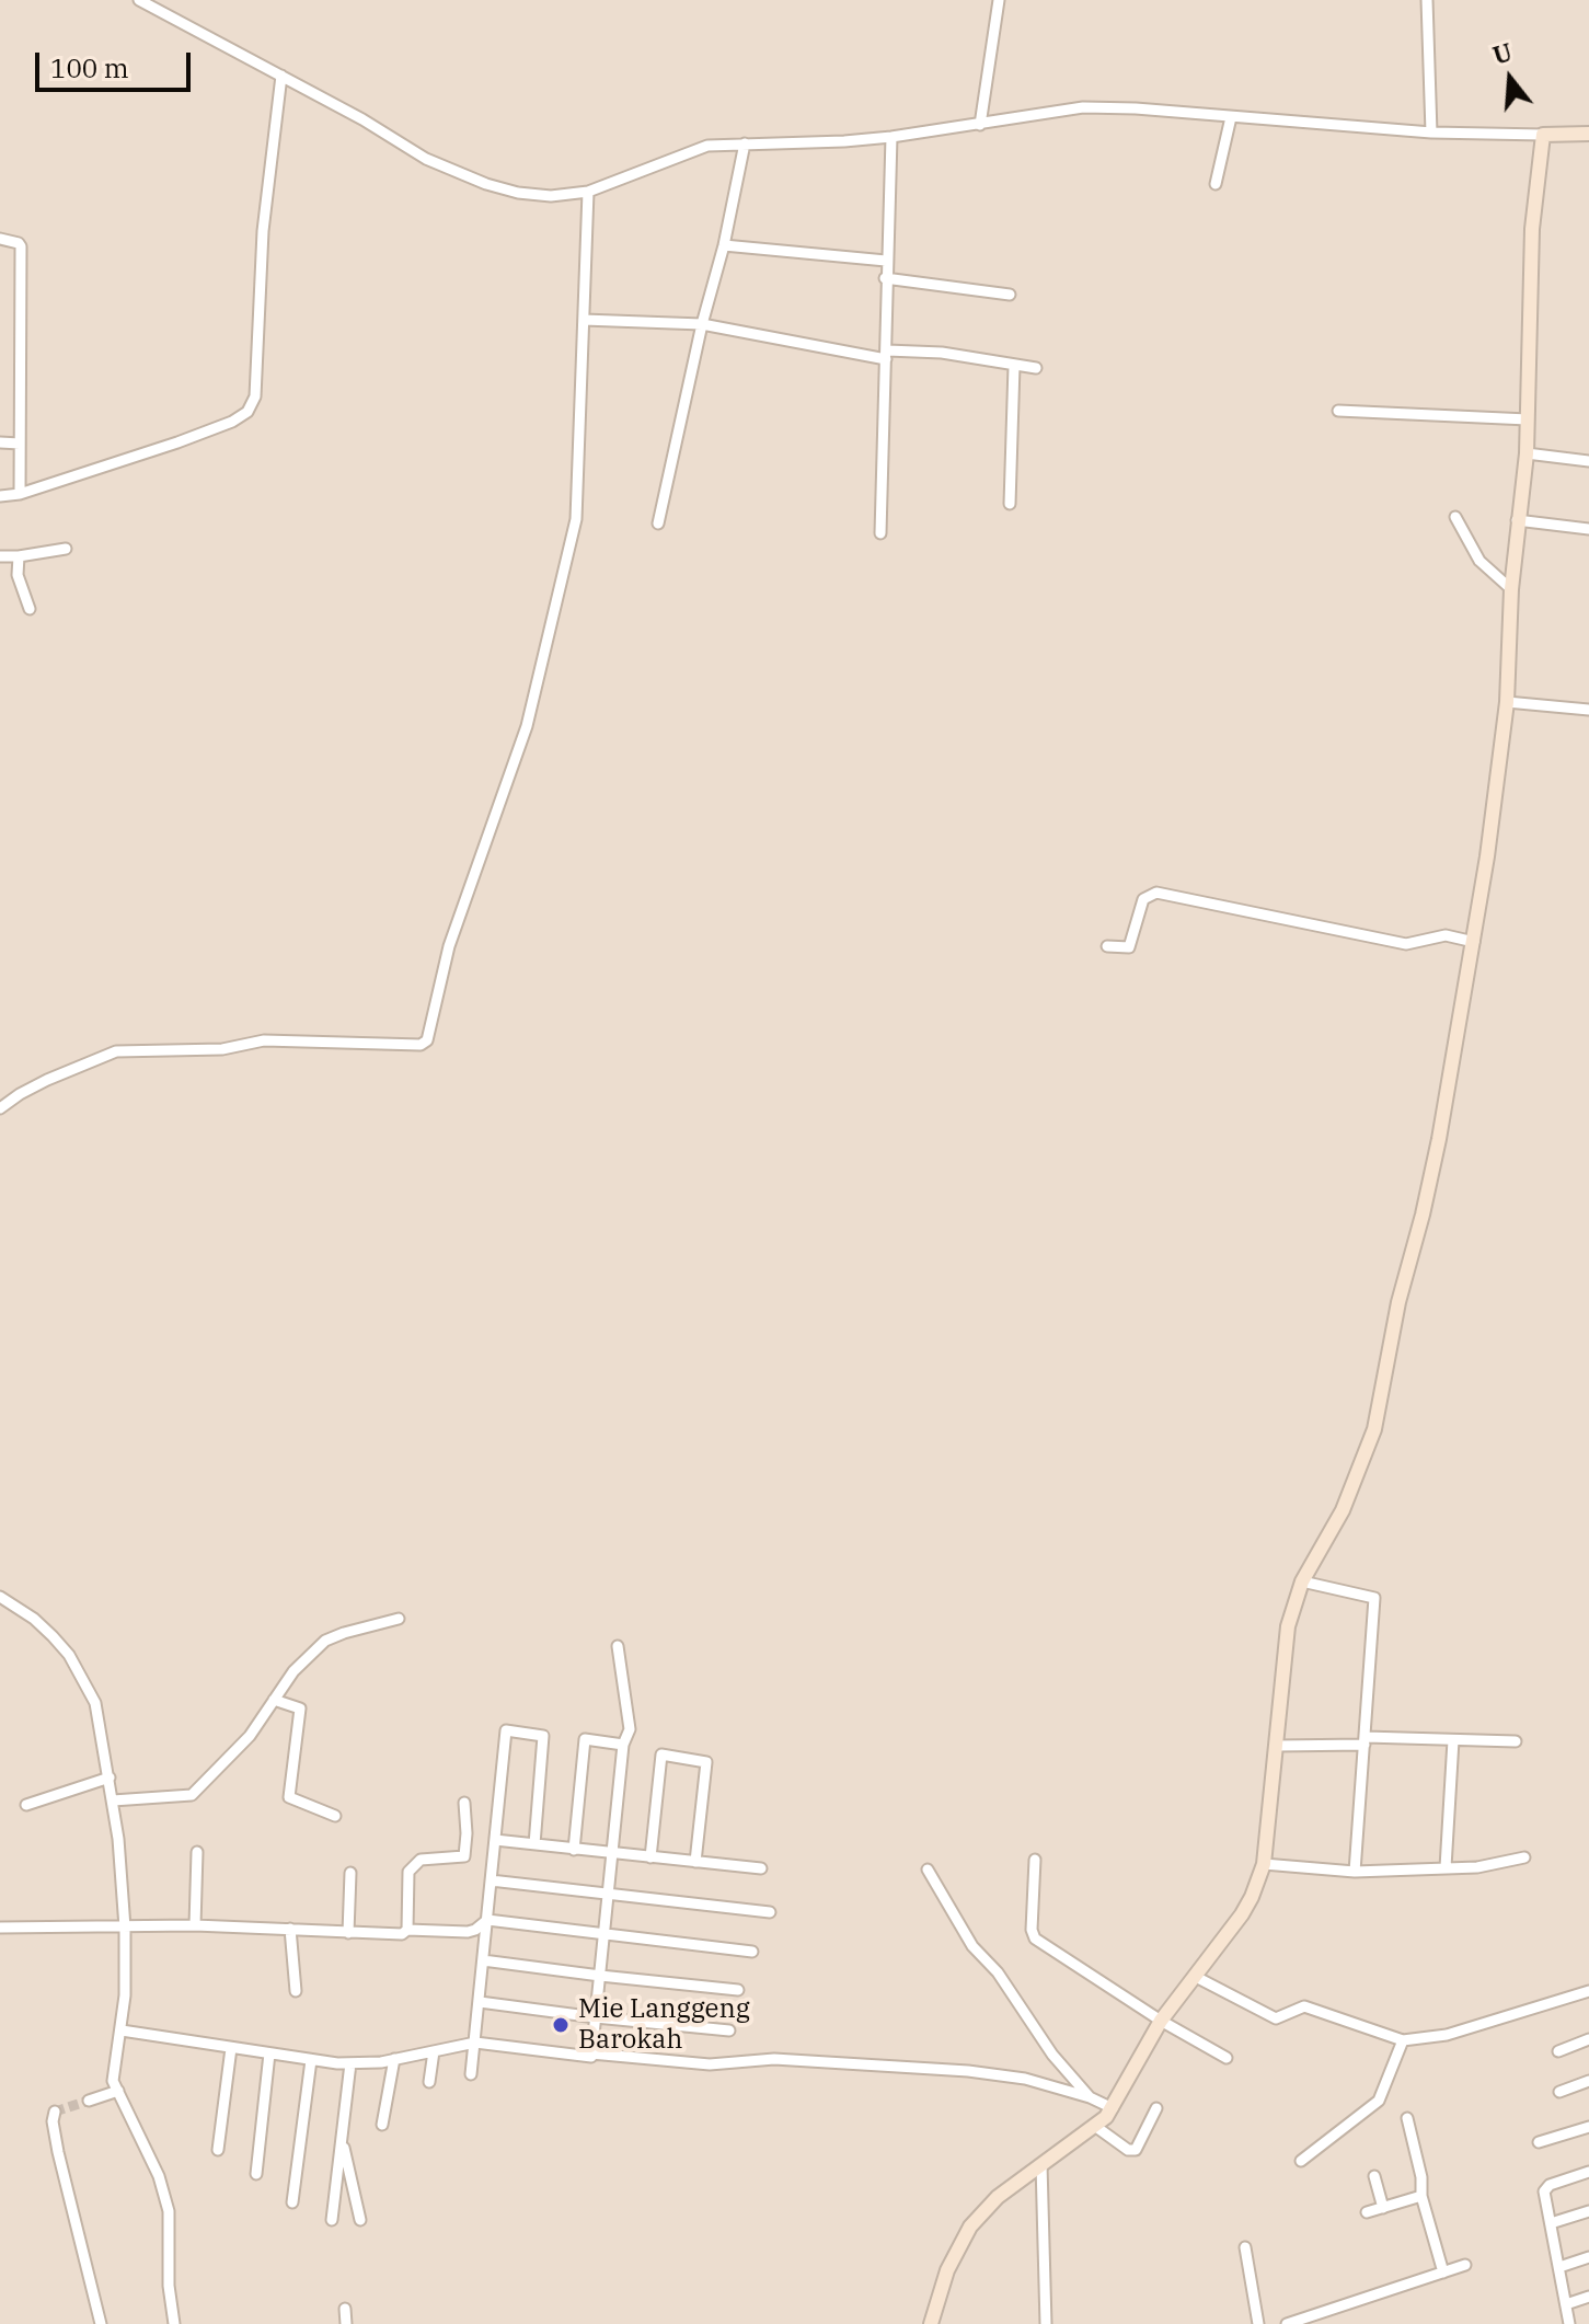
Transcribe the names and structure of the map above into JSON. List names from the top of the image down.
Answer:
{
  "places": ["Mie Langgeng Barokah"],
  "scale_bar": "100 m",
  "north": "top"
}
